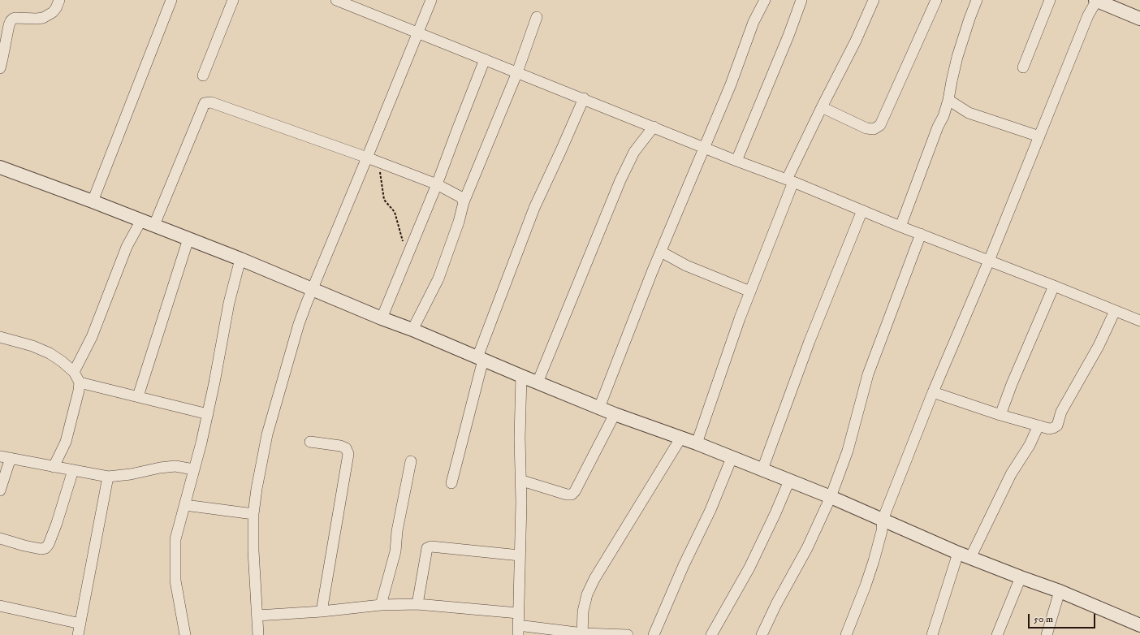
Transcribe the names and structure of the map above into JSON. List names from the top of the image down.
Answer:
{
  "scale_bar": "50 m"
}
